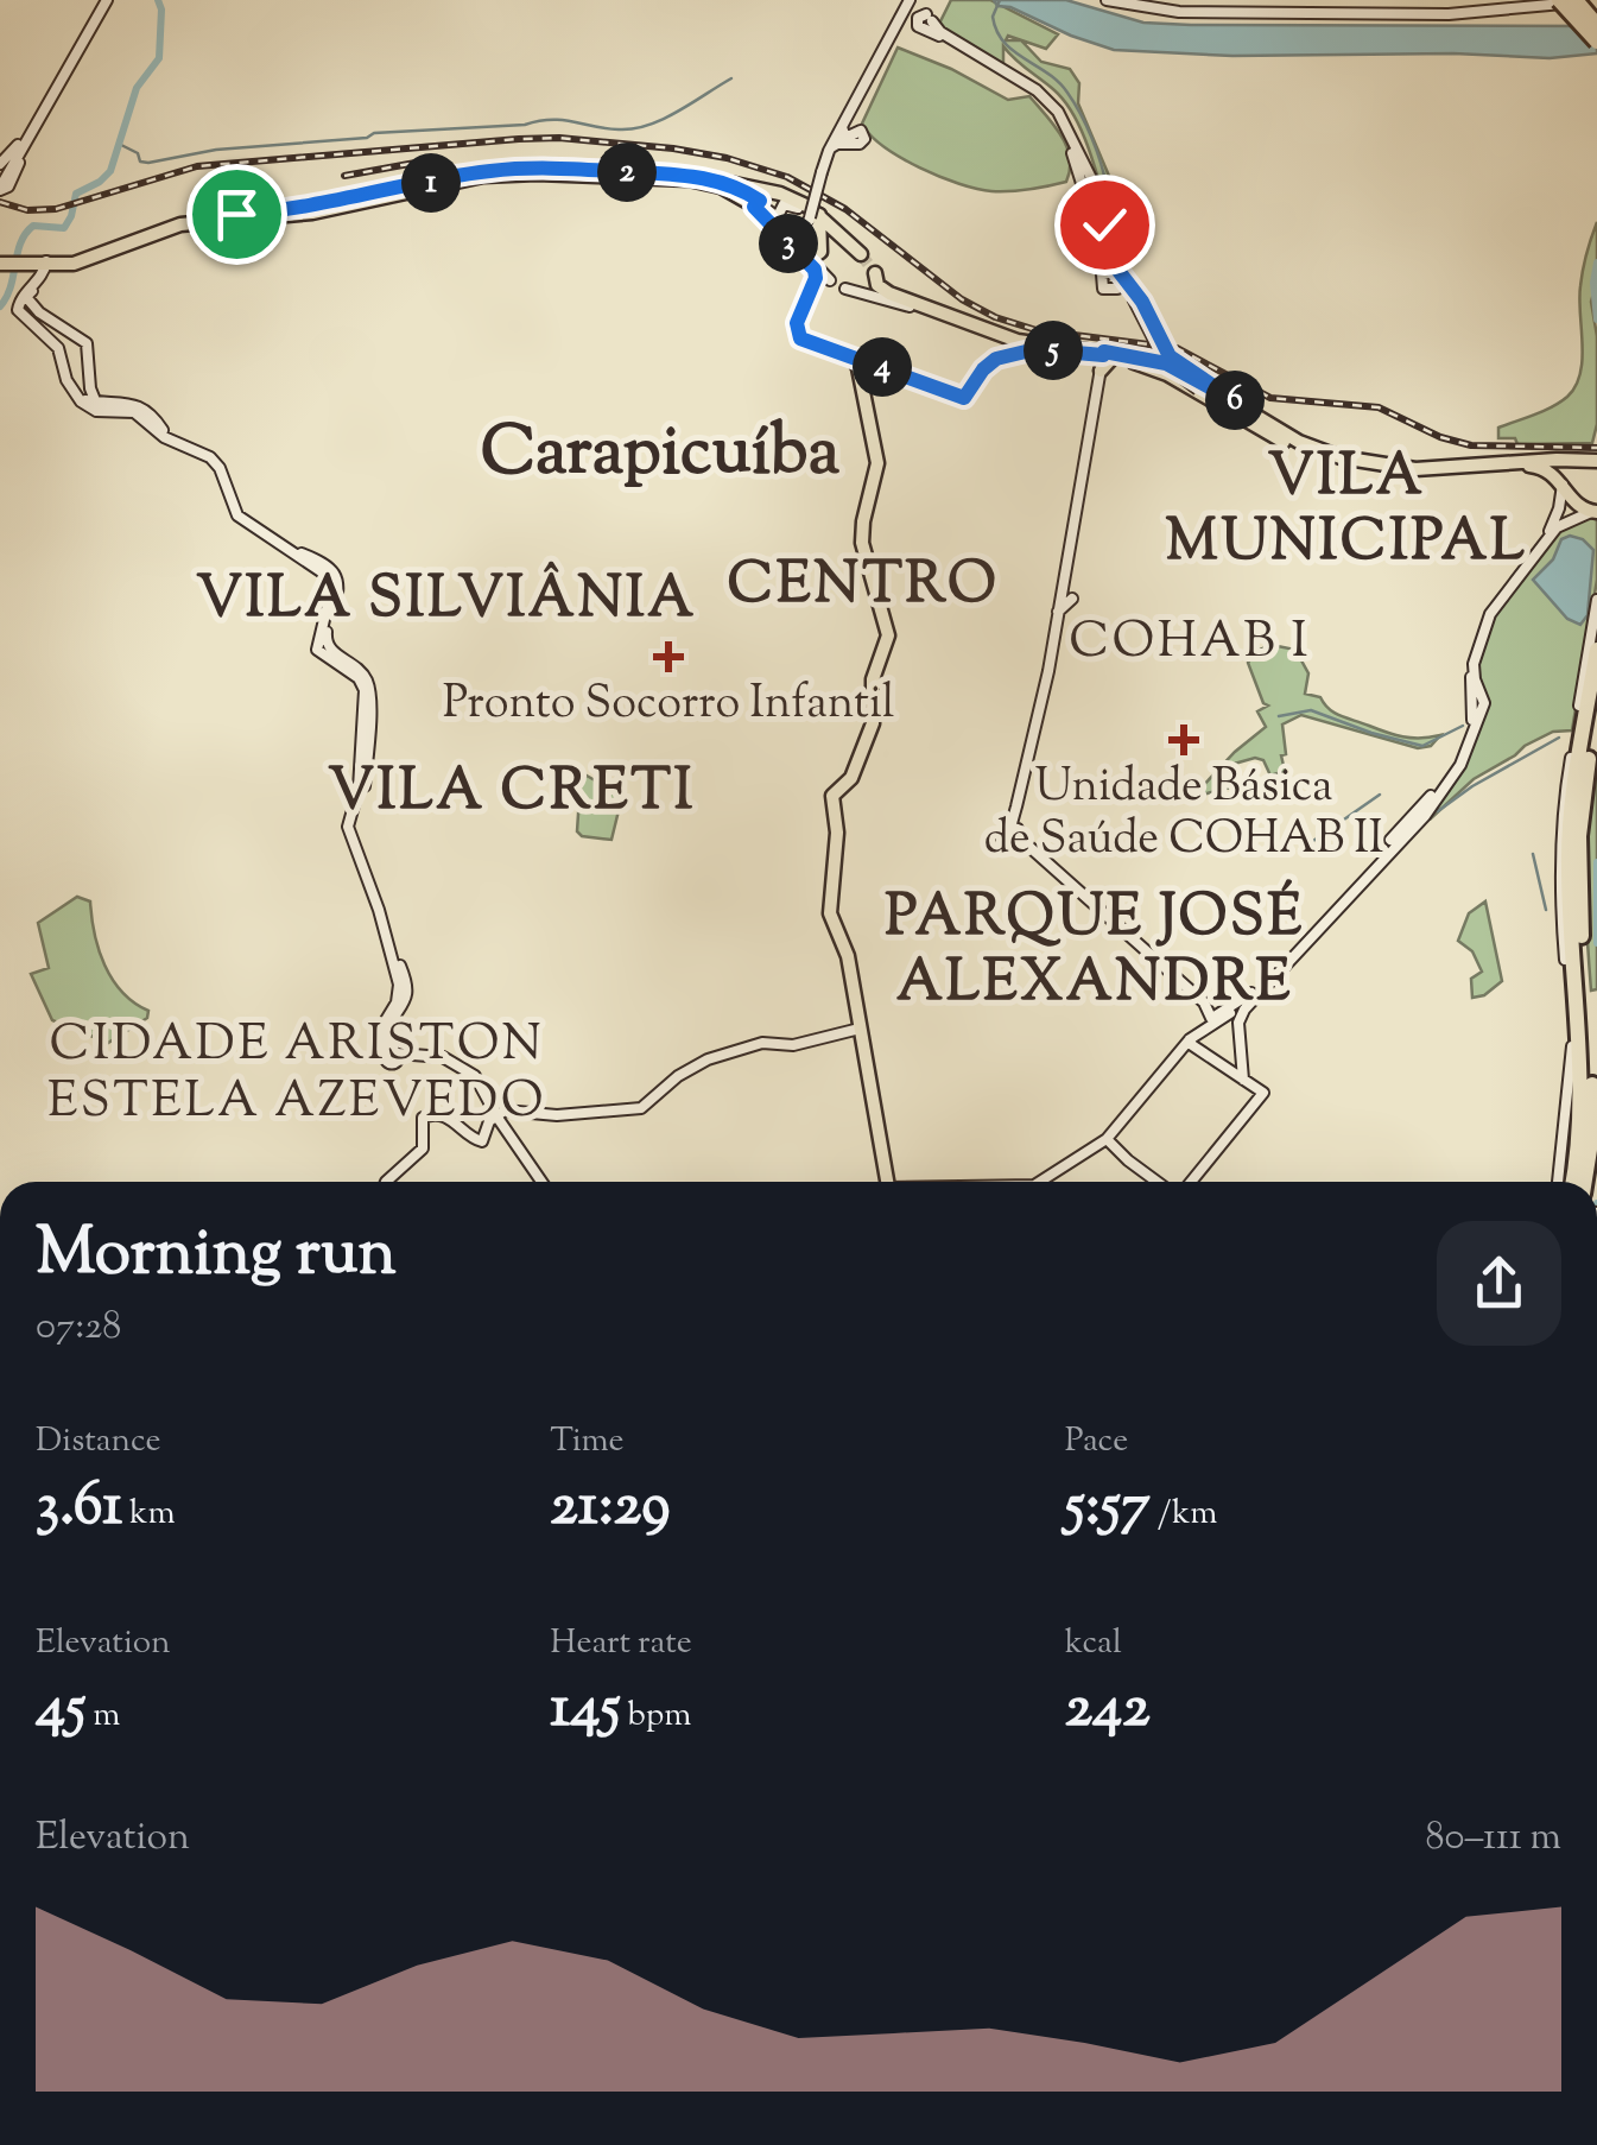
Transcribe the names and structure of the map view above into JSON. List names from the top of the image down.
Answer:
{
  "districts": [
    "Carapicuíba",
    "VILA MUNICIPAL",
    "CENTRO",
    "VILA SILVIÂNIA",
    "COHAB I",
    "VILA CRETI",
    "PARQUE JOSÉ ALEXANDRE",
    "CIDADE ARISTON ESTELA AZEVEDO"
  ],
  "places": {
    "health": ["Pronto Socorro Infantil", "Unidade Básica de Saúde COHAB II"]
  },
  "page": {
    "pins": [
      "2",
      "1",
      "3",
      "5",
      "4",
      "6"
    ],
    "heading": ["Morning run", "07:28"],
    "stats": [
      ["Distance", "3.61 km"],
      ["Time", "21:29"],
      ["Pace", "5:57 /km"],
      ["Elevation", "45 m"],
      ["Heart rate", "145 bpm"],
      ["kcal", "242"]
    ],
    "chart": ["Elevation", "80–111 m"]
  }
}
